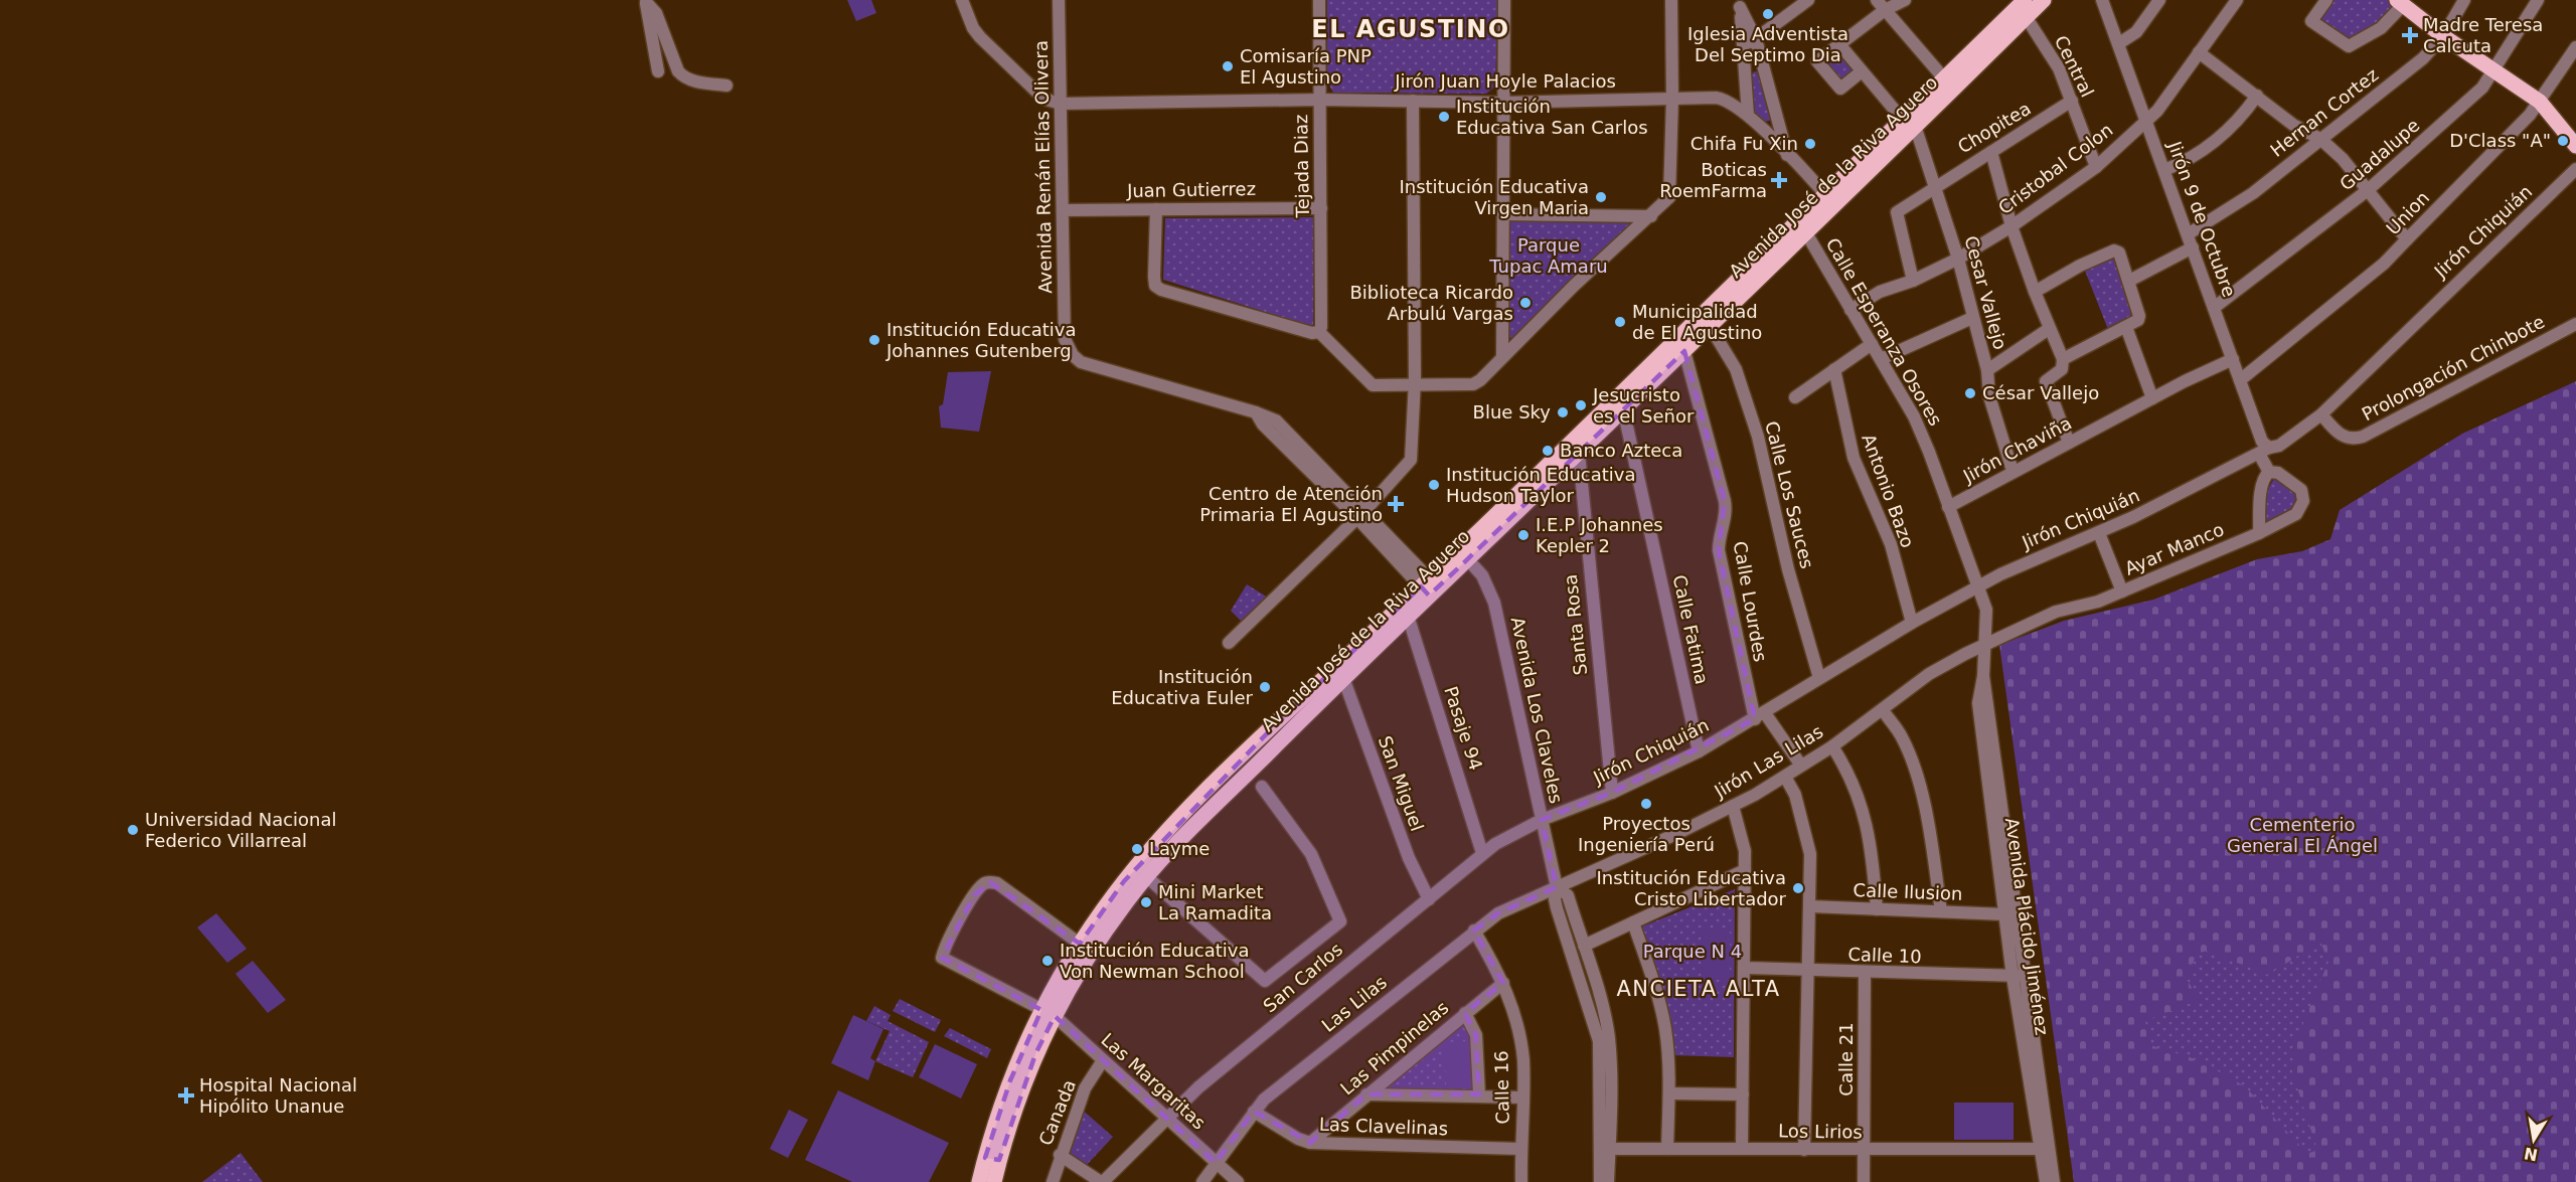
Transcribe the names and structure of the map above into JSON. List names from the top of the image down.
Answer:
{
  "streets": {
    "main road": ["Avenida José de la Riva Aguero"],
    "street": [
      "Central",
      "Jirón Juan Hoyle Palacios",
      "Hernan Cortez",
      "Chopitea",
      "Guadalupe",
      "Tejada Diaz",
      "Avenida Renán Elías Olivera",
      "Cristobal Colon",
      "Juan Gutierrez",
      "Union",
      "Jirón 9 de Octubre",
      "Jirón Chiquián",
      "Cesar Vallejo",
      "Calle Esperanza Osores",
      "Prolongación Chinbote",
      "Jirón Chaviña",
      "Antonio Bazo",
      "Calle Los Sauces",
      "Ayar Manco",
      "Calle Lourdes",
      "Santa Rosa",
      "Calle Fatima",
      "Avenida Los Claveles",
      "Pasaje 94",
      "Jirón Las Lilas",
      "San Miguel",
      "Calle Ilusion",
      "Avenida Plácido Jiménez",
      "Calle 10",
      "San Carlos",
      "Las Lilas",
      "Las Pimpinelas",
      "Calle 21",
      "Las Margaritas",
      "Calle 16",
      "Canada",
      "Las Clavelinas",
      "Los Lirios"
    ]
  },
  "crossings": [
    ["Central", "Chopitea"],
    ["Central", "Cristobal Colon"],
    ["Central", "Avenida José de la Riva Aguero"],
    ["Jirón Juan Hoyle Palacios", "Tejada Diaz"],
    ["Jirón Juan Hoyle Palacios", "Avenida Renán Elías Olivera"],
    ["Jirón Juan Hoyle Palacios", "Avenida José de la Riva Aguero"],
    ["Hernan Cortez", "Jirón 9 de Octubre"],
    ["Chopitea", "Cristobal Colon"],
    ["Chopitea", "Cesar Vallejo"],
    ["Guadalupe", "Jirón 9 de Octubre"],
    ["Tejada Diaz", "Juan Gutierrez"],
    ["Avenida Renán Elías Olivera", "Avenida José de la Riva Aguero"],
    ["Avenida Renán Elías Olivera", "Juan Gutierrez"],
    ["Cristobal Colon", "Jirón 9 de Octubre"],
    ["Cristobal Colon", "Cesar Vallejo"],
    ["Cristobal Colon", "Calle Esperanza Osores"],
    ["Avenida José de la Riva Aguero", "Cesar Vallejo"],
    ["Avenida José de la Riva Aguero", "Calle Esperanza Osores"],
    ["Avenida José de la Riva Aguero", "Calle Los Sauces"],
    ["Avenida José de la Riva Aguero", "Calle Lourdes"],
    ["Avenida José de la Riva Aguero", "Santa Rosa"],
    ["Avenida José de la Riva Aguero", "Calle Fatima"],
    ["Avenida José de la Riva Aguero", "Avenida Los Claveles"],
    ["Avenida José de la Riva Aguero", "Pasaje 94"],
    ["Avenida José de la Riva Aguero", "San Miguel"],
    ["Avenida José de la Riva Aguero", "Las Margaritas"],
    ["Union", "Jirón 9 de Octubre"],
    ["Jirón 9 de Octubre", "Jirón Chiquián"],
    ["Jirón 9 de Octubre", "Jirón Chaviña"],
    ["Jirón Chiquián", "Calle Esperanza Osores"],
    ["Jirón Chiquián", "Prolongación Chinbote"],
    ["Jirón Chiquián", "Antonio Bazo"],
    ["Jirón Chiquián", "Calle Los Sauces"],
    ["Jirón Chiquián", "Calle Lourdes"],
    ["Jirón Chiquián", "Santa Rosa"],
    ["Jirón Chiquián", "Calle Fatima"],
    ["Jirón Chiquián", "Avenida Los Claveles"],
    ["Jirón Chiquián", "Avenida Plácido Jiménez"],
    ["Jirón Chiquián", "San Carlos"],
    ["Cesar Vallejo", "Jirón Chaviña"],
    ["Calle Esperanza Osores", "Jirón Chaviña"],
    ["Calle Esperanza Osores", "Avenida Plácido Jiménez"],
    ["Ayar Manco", "Jirón Las Lilas"],
    ["Ayar Manco", "Avenida Plácido Jiménez"],
    ["Calle Lourdes", "Jirón Las Lilas"],
    ["Avenida Los Claveles", "Jirón Las Lilas"],
    ["Avenida Los Claveles", "San Carlos"],
    ["Avenida Los Claveles", "Las Lilas"],
    ["Avenida Los Claveles", "Los Lirios"],
    ["Pasaje 94", "San Carlos"],
    ["Jirón Las Lilas", "Avenida Plácido Jiménez"],
    ["Jirón Las Lilas", "Las Lilas"],
    ["San Miguel", "San Carlos"],
    ["Calle Ilusion", "Avenida Plácido Jiménez"],
    ["Avenida Plácido Jiménez", "Calle 10"],
    ["Avenida Plácido Jiménez", "Los Lirios"],
    ["Calle 10", "Calle 21"],
    ["San Carlos", "Las Margaritas"],
    ["Las Lilas", "Las Margaritas"],
    ["Las Lilas", "Calle 16"],
    ["Las Lilas", "Las Clavelinas"],
    ["Las Pimpinelas", "Calle 16"],
    ["Las Pimpinelas", "Las Clavelinas"],
    ["Calle 21", "Los Lirios"],
    ["Las Margaritas", "Canada"],
    ["Calle 16", "Las Clavelinas"]
  ],
  "districts": ["EL AGUSTINO", "ANCIETA ALTA"],
  "parks": ["Parque Tupac Amaru", "Cementerio General El Ángel", "Parque N 4"],
  "places": {
    "other": [
      "Iglesia Adventista Del Septimo Dia",
      "Comisaría PNP El Agustino",
      "Institución Educativa San Carlos",
      "D'Class \"A\"",
      "Chifa Fu Xin",
      "Institución Educativa Virgen Maria",
      "Biblioteca Ricardo Arbulú Vargas",
      "Municipalidad de El Agustino",
      "Institución Educativa Johannes Gutenberg",
      "César Vallejo",
      "Jesucristo es el Señor",
      "Blue Sky",
      "Banco Azteca",
      "Institución Educativa Hudson Taylor",
      "I.E.P Johannes Kepler 2",
      "Institución Educativa Euler",
      "Proyectos Ingeniería Perú",
      "Universidad Nacional Federico Villarreal",
      "Layme",
      "Institución Educativa Cristo Libertador",
      "Mini Market La Ramadita",
      "Institución Educativa Von Newman School"
    ],
    "health": [
      "Madre Teresa Calcuta",
      "Boticas RoemFarma",
      "Centro de Atención Primaria El Agustino",
      "Hospital Nacional Hipólito Unanue"
    ]
  },
  "north": "bottom"
}
